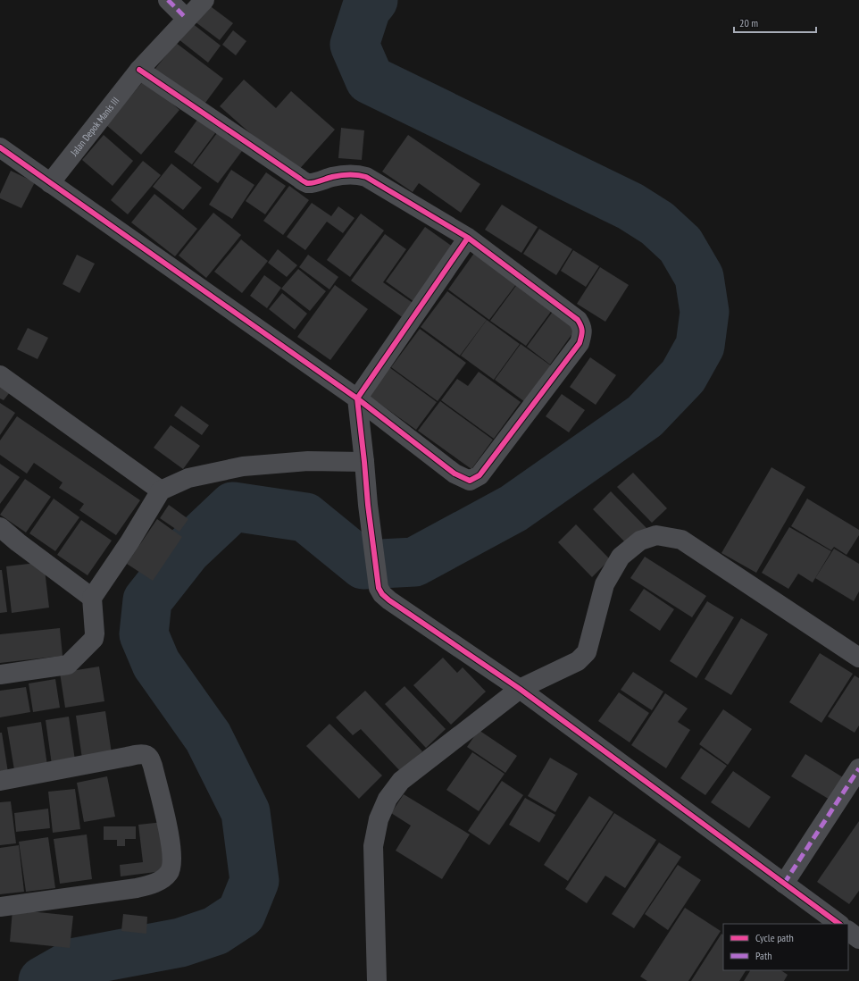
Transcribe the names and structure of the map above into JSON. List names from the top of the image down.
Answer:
{
  "streets": {
    "street": ["Jalan Depok Manis III"]
  },
  "legend": ["Cycle path", "Path"],
  "scale_bar": "20 m"
}
